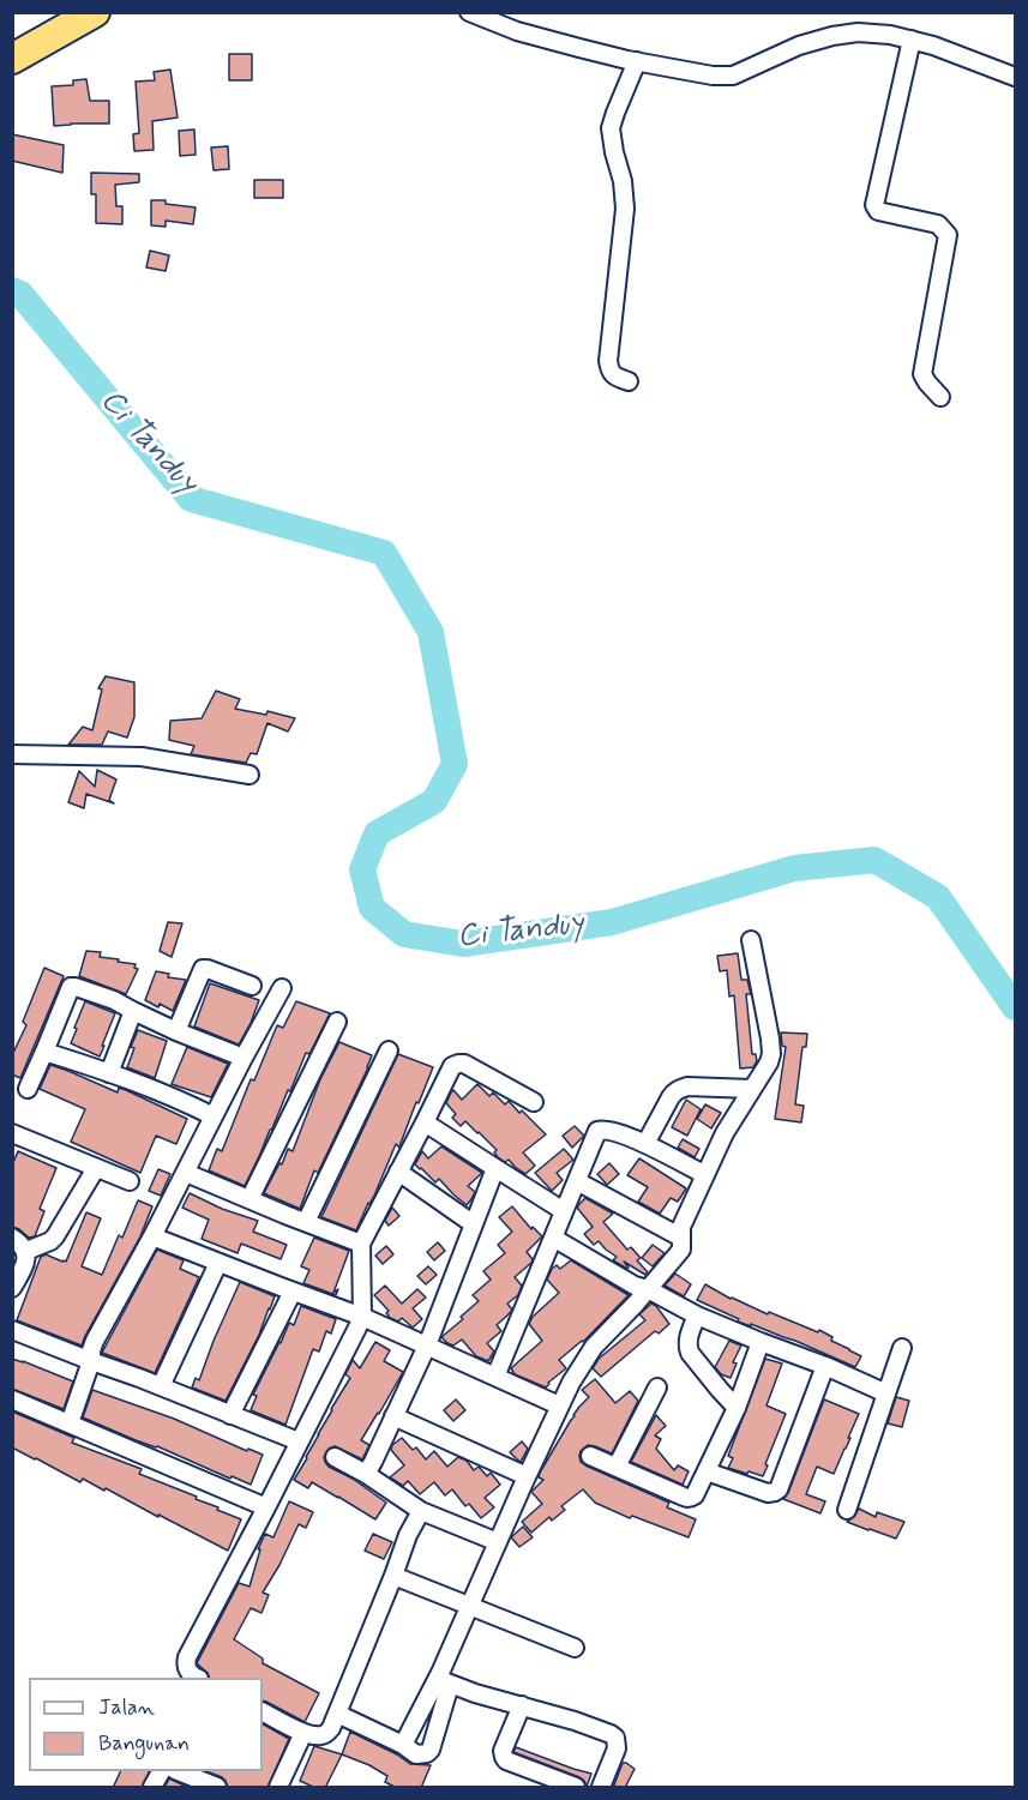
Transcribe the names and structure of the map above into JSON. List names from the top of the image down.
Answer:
{
  "water": ["Ci Tanduy"],
  "legend": ["Jalan", "Bangunan"]
}
